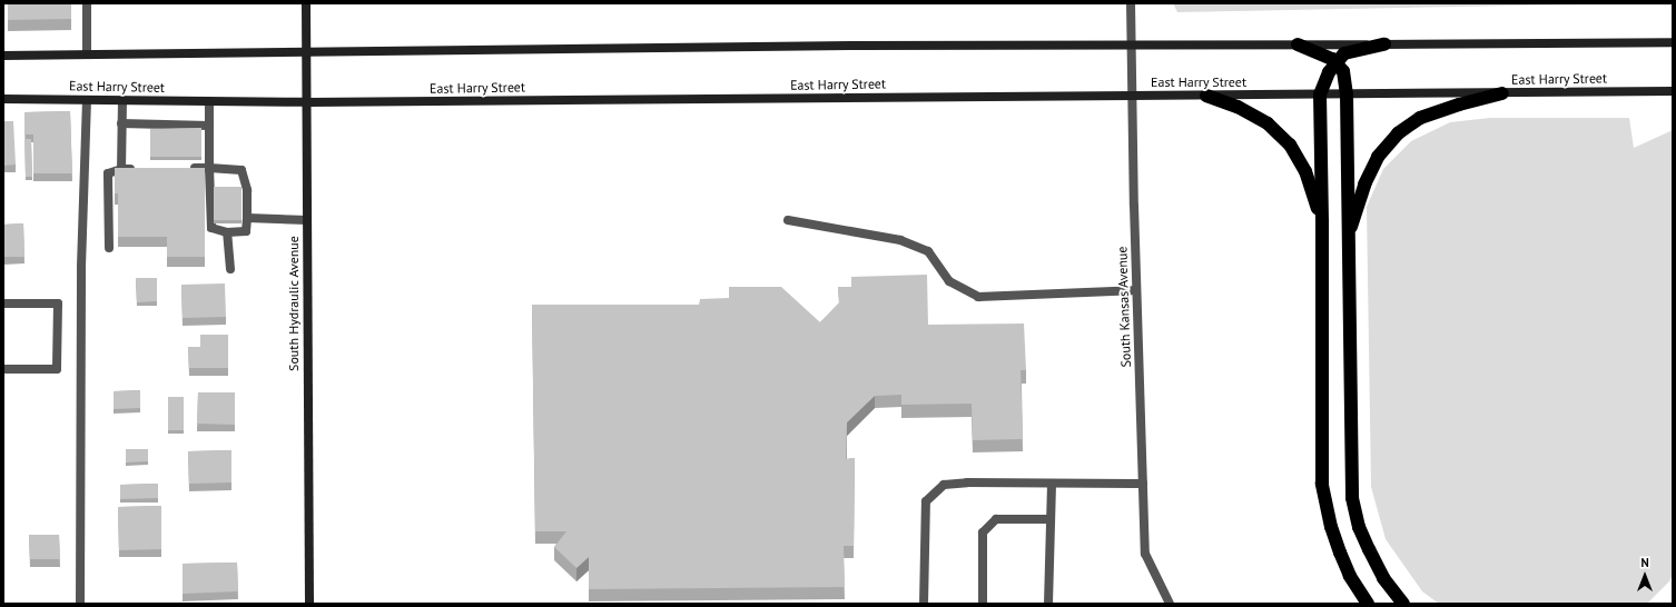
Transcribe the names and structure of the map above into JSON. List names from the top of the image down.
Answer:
{
  "streets": {
    "main road": ["East Harry Street", "South Hydraulic Avenue"],
    "street": ["South Kansas Avenue"]
  },
  "crossings": [
    ["East Harry Street", "South Hydraulic Avenue"]
  ],
  "north": "top"
}
